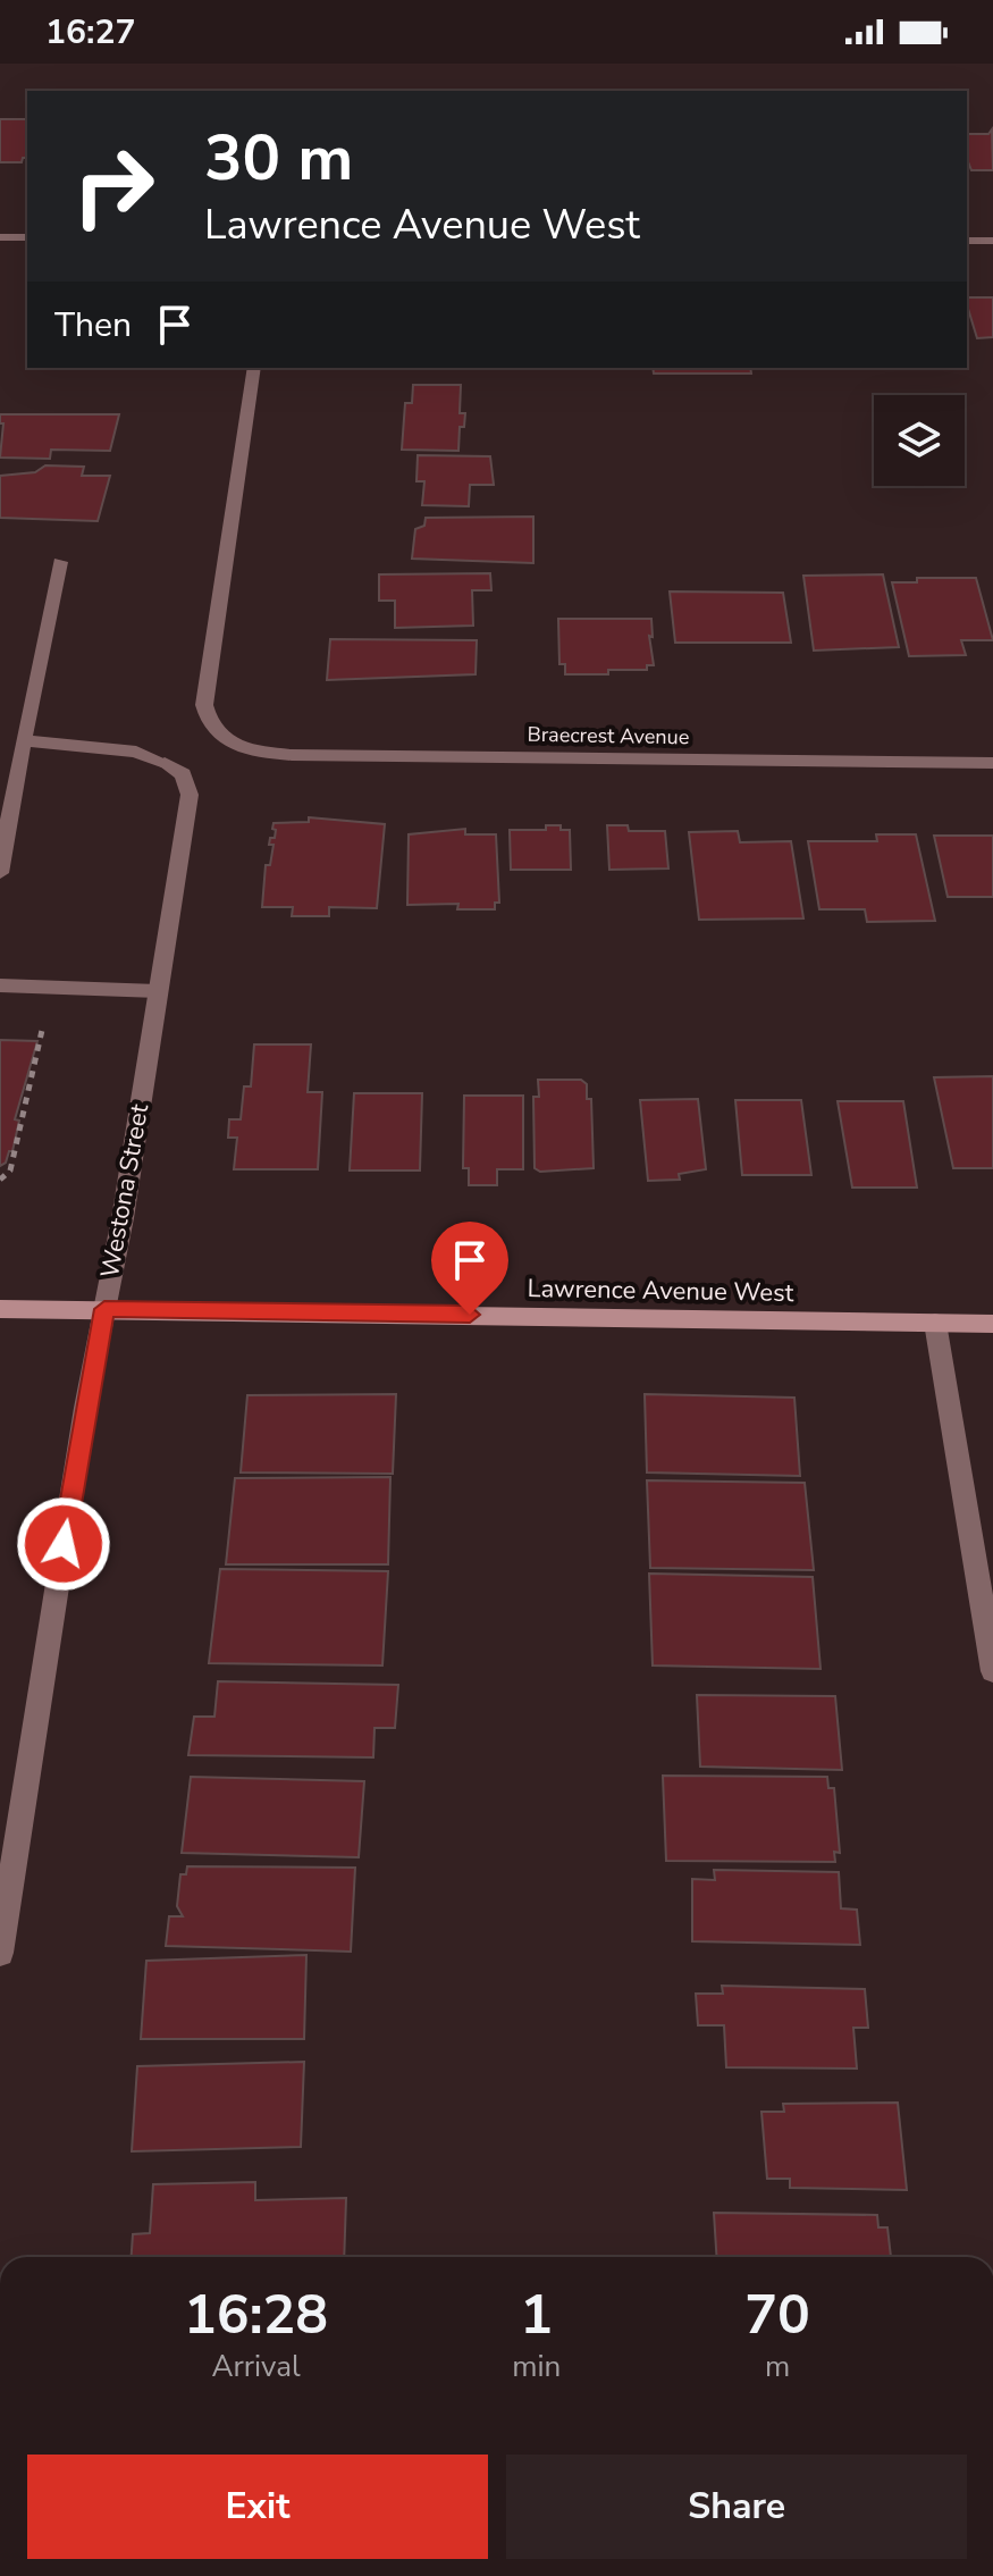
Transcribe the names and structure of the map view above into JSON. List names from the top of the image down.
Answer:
{
  "streets": {
    "main road": ["Lawrence Avenue West"],
    "street": ["Braecrest Avenue", "Westona Street"]
  },
  "crossings": [
    ["Westona Street", "Lawrence Avenue West"]
  ],
  "page": {
    "status": "16:27",
    "turn": ["30 m", "Lawrence Avenue West"],
    "then": "Then",
    "eta": [
      "16:28",
      "Arrival",
      "1",
      "min",
      "70",
      "m"
    ],
    "buttons": ["Exit", "Share"]
  }
}
